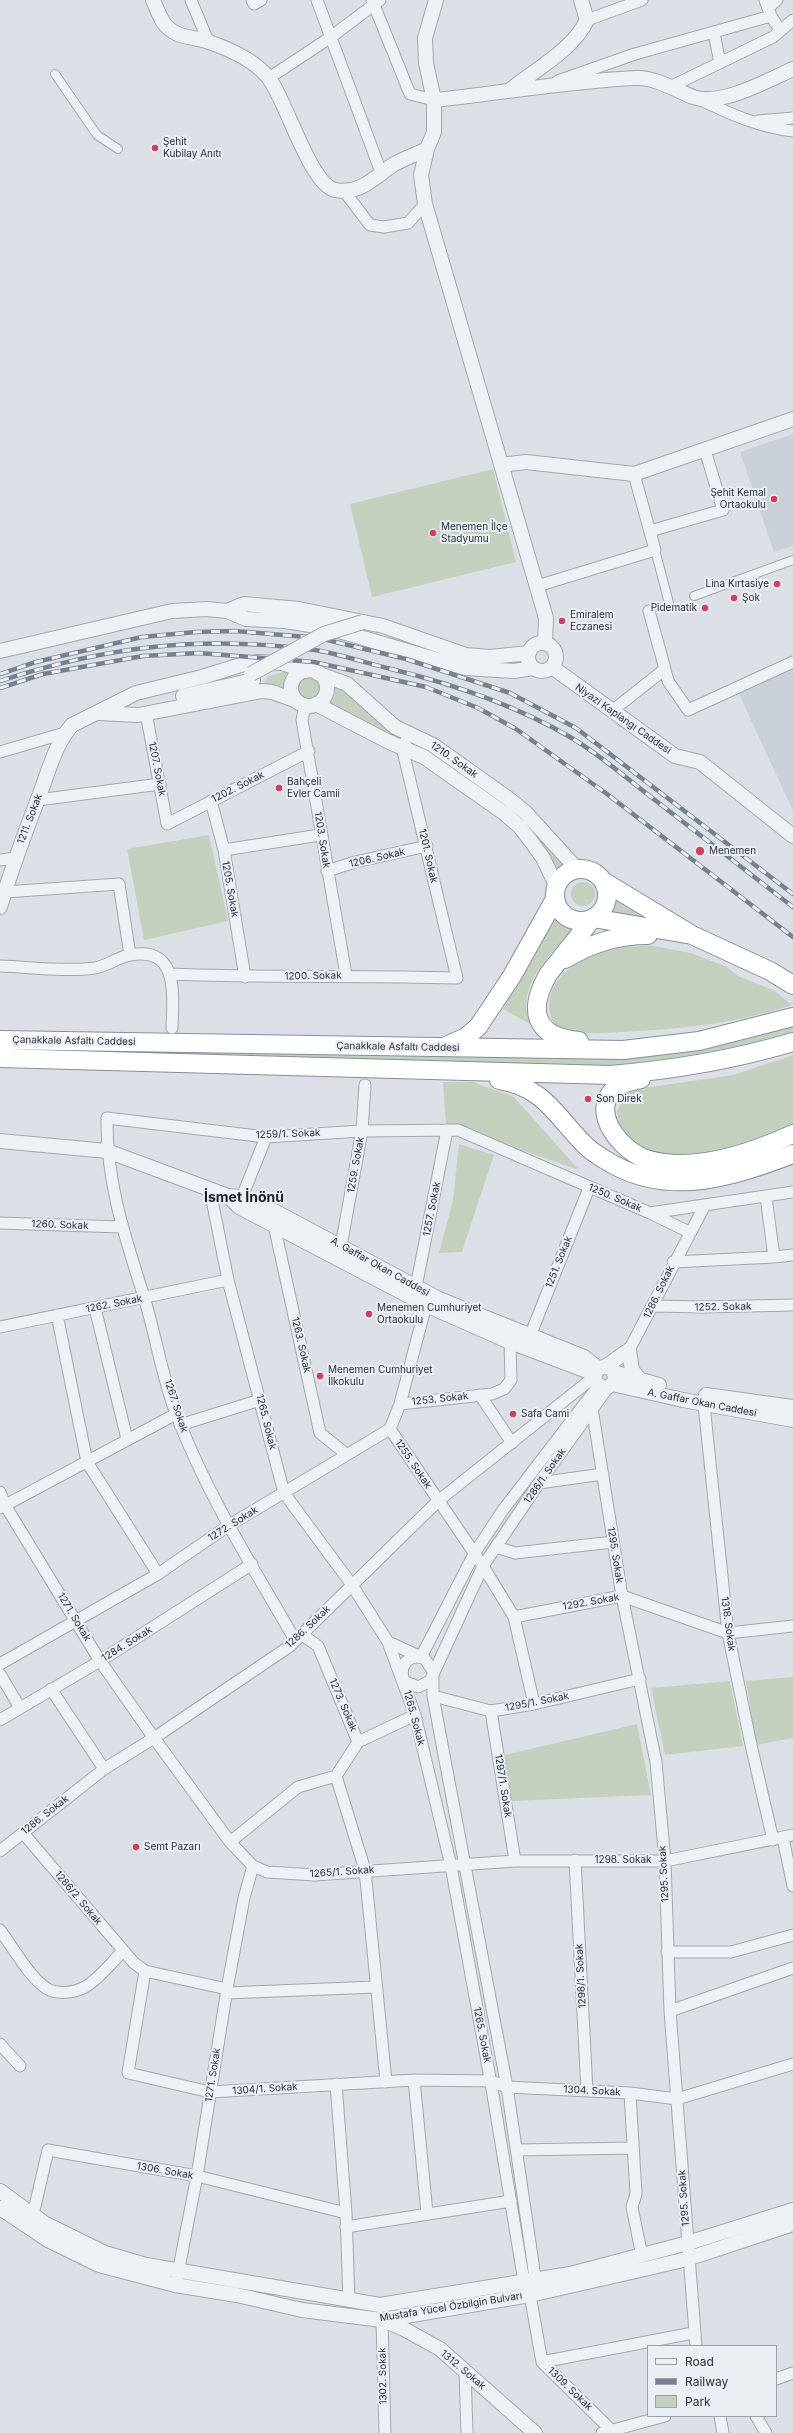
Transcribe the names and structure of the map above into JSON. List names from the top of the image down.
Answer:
{
  "streets": {
    "highway": ["Çanakkale Asfaltı Caddesi"],
    "street": [
      "Niyazi Kaplangı Caddesi",
      "1210. Sokak",
      "1207. Sokak",
      "1202. Sokak",
      "1211. Sokak",
      "1203. Sokak",
      "1201. Sokak",
      "1206. Sokak",
      "1205. Sokak",
      "1200. Sokak",
      "1259/1. Sokak",
      "1259. Sokak",
      "1250. Sokak",
      "1257. Sokak",
      "1260. Sokak",
      "1251. Sokak",
      "A. Gaffar Okan Caddesi",
      "1286. Sokak",
      "1262. Sokak",
      "1252. Sokak",
      "1263. Sokak",
      "1253. Sokak",
      "1267. Sokak",
      "1265. Sokak",
      "1255. Sokak",
      "1286/1. Sokak",
      "1272. Sokak",
      "1295. Sokak",
      "1292. Sokak",
      "1271. Sokak",
      "1318. Sokak",
      "1284. Sokak",
      "1295/1. Sokak",
      "1273. Sokak",
      "1297/1. Sokak",
      "1298. Sokak",
      "1265/1. Sokak",
      "1286/2. Sokak",
      "1298/1. Sokak",
      "1304/1. Sokak",
      "1304. Sokak",
      "1306. Sokak",
      "Mustafa Yücel Özbilgin Bulvarı",
      "1312. Sokak",
      "1302. Sokak",
      "1309. Sokak"
    ]
  },
  "crossings": [
    ["1210. Sokak", "1207. Sokak"],
    ["1210. Sokak", "1203. Sokak"],
    ["1210. Sokak", "1201. Sokak"],
    ["1207. Sokak", "1202. Sokak"],
    ["1202. Sokak", "1203. Sokak"],
    ["1202. Sokak", "1205. Sokak"],
    ["1203. Sokak", "1206. Sokak"],
    ["1203. Sokak", "1200. Sokak"],
    ["1201. Sokak", "1206. Sokak"],
    ["1201. Sokak", "1200. Sokak"],
    ["1205. Sokak", "1200. Sokak"],
    ["1259/1. Sokak", "1259. Sokak"],
    ["1259/1. Sokak", "1250. Sokak"],
    ["1259/1. Sokak", "1257. Sokak"],
    ["1259/1. Sokak", "1267. Sokak"],
    ["1259. Sokak", "A. Gaffar Okan Caddesi"],
    ["1250. Sokak", "1257. Sokak"],
    ["1250. Sokak", "1251. Sokak"],
    ["1250. Sokak", "1286. Sokak"],
    ["1257. Sokak", "A. Gaffar Okan Caddesi"],
    ["1260. Sokak", "1267. Sokak"],
    ["1251. Sokak", "A. Gaffar Okan Caddesi"],
    ["A. Gaffar Okan Caddesi", "1286. Sokak"],
    ["A. Gaffar Okan Caddesi", "1263. Sokak"],
    ["A. Gaffar Okan Caddesi", "1253. Sokak"],
    ["A. Gaffar Okan Caddesi", "1267. Sokak"],
    ["A. Gaffar Okan Caddesi", "1265. Sokak"],
    ["A. Gaffar Okan Caddesi", "1255. Sokak"],
    ["A. Gaffar Okan Caddesi", "1286/1. Sokak"],
    ["A. Gaffar Okan Caddesi", "1318. Sokak"],
    ["1286. Sokak", "1252. Sokak"],
    ["1286. Sokak", "1253. Sokak"],
    ["1286. Sokak", "1267. Sokak"],
    ["1286. Sokak", "1265. Sokak"],
    ["1286. Sokak", "1255. Sokak"],
    ["1286. Sokak", "1286/1. Sokak"],
    ["1286. Sokak", "1271. Sokak"],
    ["1286. Sokak", "1273. Sokak"],
    ["1286. Sokak", "1265/1. Sokak"],
    ["1286. Sokak", "1286/2. Sokak"],
    ["1262. Sokak", "1267. Sokak"],
    ["1262. Sokak", "1265. Sokak"],
    ["1263. Sokak", "1272. Sokak"],
    ["1253. Sokak", "1255. Sokak"],
    ["1267. Sokak", "1272. Sokak"],
    ["1267. Sokak", "1284. Sokak"],
    ["1267. Sokak", "1273. Sokak"],
    ["1265. Sokak", "1255. Sokak"],
    ["1265. Sokak", "1286/1. Sokak"],
    ["1265. Sokak", "1272. Sokak"],
    ["1265. Sokak", "1295/1. Sokak"],
    ["1265. Sokak", "1298. Sokak"],
    ["1265. Sokak", "1265/1. Sokak"],
    ["1265. Sokak", "1304/1. Sokak"],
    ["1265. Sokak", "1304. Sokak"],
    ["1265. Sokak", "Mustafa Yücel Özbilgin Bulvarı"],
    ["1255. Sokak", "1286/1. Sokak"],
    ["1255. Sokak", "1272. Sokak"],
    ["1286/1. Sokak", "1295. Sokak"],
    ["1272. Sokak", "1271. Sokak"],
    ["1295. Sokak", "1292. Sokak"],
    ["1295. Sokak", "1295/1. Sokak"],
    ["1295. Sokak", "1298. Sokak"],
    ["1295. Sokak", "1304. Sokak"],
    ["1295. Sokak", "Mustafa Yücel Özbilgin Bulvarı"],
    ["1292. Sokak", "1318. Sokak"],
    ["1271. Sokak", "1284. Sokak"],
    ["1271. Sokak", "1265/1. Sokak"],
    ["1271. Sokak", "1304/1. Sokak"],
    ["1271. Sokak", "1306. Sokak"],
    ["1271. Sokak", "Mustafa Yücel Özbilgin Bulvarı"],
    ["1318. Sokak", "1298. Sokak"],
    ["1295/1. Sokak", "1297/1. Sokak"],
    ["1297/1. Sokak", "1298. Sokak"],
    ["1298. Sokak", "1265/1. Sokak"],
    ["1298. Sokak", "1298/1. Sokak"],
    ["1286/2. Sokak", "1304/1. Sokak"],
    ["1298/1. Sokak", "1304. Sokak"],
    ["1304/1. Sokak", "1304. Sokak"],
    ["1306. Sokak", "Mustafa Yücel Özbilgin Bulvarı"],
    ["Mustafa Yücel Özbilgin Bulvarı", "1312. Sokak"],
    ["Mustafa Yücel Özbilgin Bulvarı", "1302. Sokak"],
    ["Mustafa Yücel Özbilgin Bulvarı", "1309. Sokak"],
    ["1312. Sokak", "1302. Sokak"]
  ],
  "districts": ["İsmet İnönü"],
  "places": [
    "Şehit Kubilay Anıtı",
    "Şehit Kemal Ortaokulu",
    "Menemen İlçe Stadyumu",
    "Lina Kırtasiye",
    "Şok",
    "Pidematik",
    "Emiralem Eczanesi",
    "Bahçeli Evler Camii",
    "Menemen",
    "Son Direk",
    "Menemen Cumhuriyet Ortaokulu",
    "Menemen Cumhuriyet İlkokulu",
    "Safa Cami",
    "Semt Pazarı"
  ],
  "legend": ["Road", "Railway", "Park"]
}
